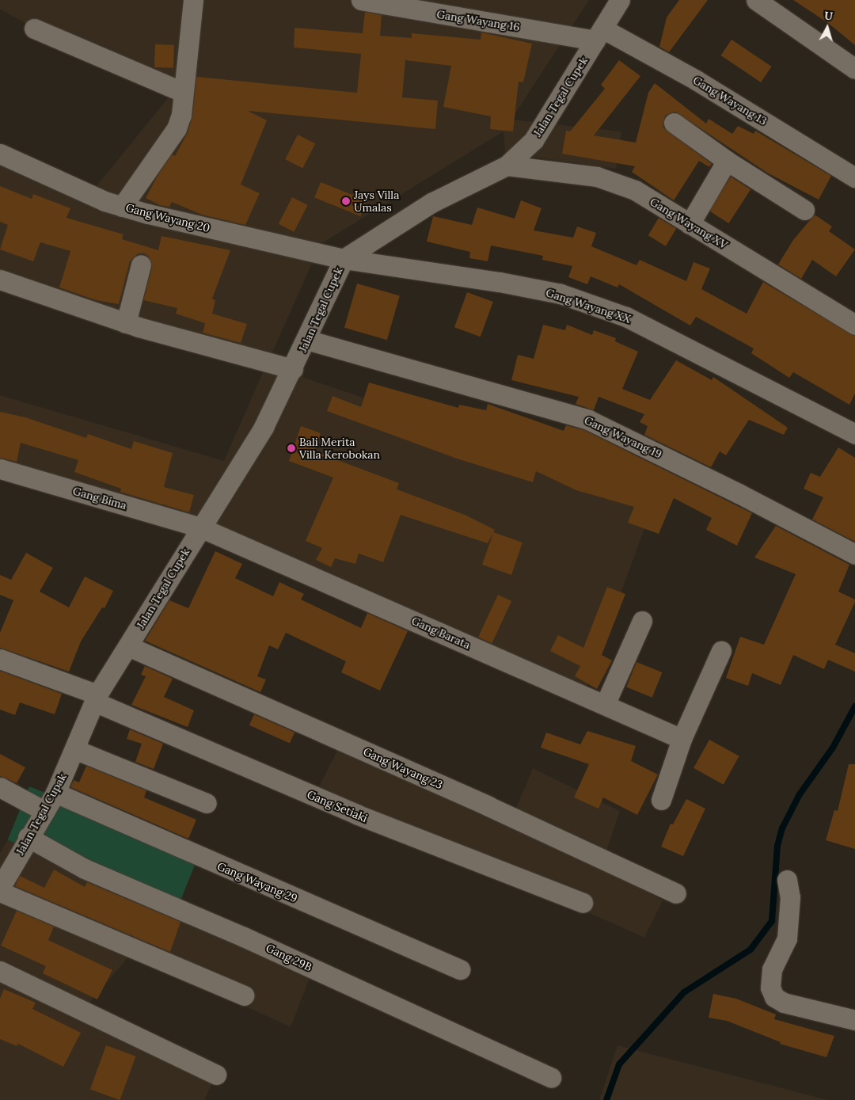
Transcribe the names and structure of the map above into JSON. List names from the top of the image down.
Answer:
{
  "streets": {
    "street": [
      "Gang Wayang 16",
      "Jalan Tegal Cupek",
      "Gang Wayang 13",
      "Gang Wayang 20",
      "Gang Wayang XV",
      "Gang Wayang XX",
      "Gang Wayang 19",
      "Gang Bima",
      "Gang Barata",
      "Gang Wayang 23",
      "Gang Setiaki",
      "Jalan Tegal Cupak",
      "Gang Wayang 29",
      "Gang 29B"
    ]
  },
  "crossings": [
    ["Gang Wayang 16", "Jalan Tegal Cupek"],
    ["Gang Wayang 16", "Gang Wayang 13"],
    ["Jalan Tegal Cupek", "Gang Wayang 13"],
    ["Jalan Tegal Cupek", "Gang Wayang 20"],
    ["Jalan Tegal Cupek", "Gang Wayang XV"],
    ["Jalan Tegal Cupek", "Gang Wayang XX"],
    ["Jalan Tegal Cupek", "Gang Wayang 19"],
    ["Jalan Tegal Cupek", "Gang Bima"],
    ["Jalan Tegal Cupek", "Gang Barata"],
    ["Jalan Tegal Cupek", "Gang Wayang 23"],
    ["Jalan Tegal Cupek", "Gang Setiaki"],
    ["Jalan Tegal Cupek", "Jalan Tegal Cupak"],
    ["Gang Wayang 20", "Gang Wayang XX"],
    ["Gang Bima", "Gang Barata"],
    ["Gang Setiaki", "Jalan Tegal Cupak"],
    ["Jalan Tegal Cupak", "Gang Wayang 29"],
    ["Jalan Tegal Cupak", "Gang 29B"]
  ],
  "places": ["Jays Villa Umalas", "Bali Merita Villa Kerobokan"],
  "north": "top"
}
